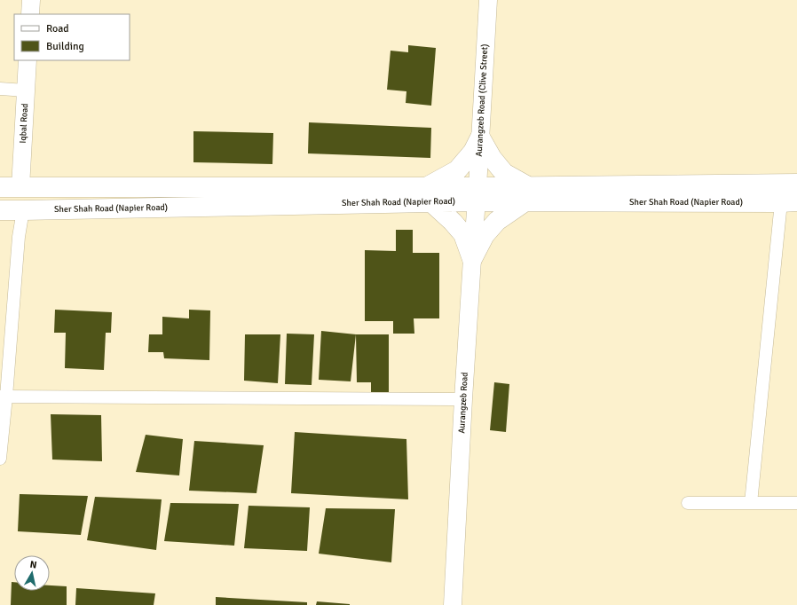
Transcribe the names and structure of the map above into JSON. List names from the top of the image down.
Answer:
{
  "streets": {
    "main road": ["Sher Shah Road (Napier Road)"],
    "street": ["Aurangzeb Road (Clive Street)", "Iqbal Road", "Aurangzeb Road"]
  },
  "crossings": [
    ["Aurangzeb Road (Clive Street)", "Sher Shah Road (Napier Road)"],
    ["Aurangzeb Road (Clive Street)", "Aurangzeb Road"],
    ["Iqbal Road", "Sher Shah Road (Napier Road)"],
    ["Sher Shah Road (Napier Road)", "Aurangzeb Road"]
  ],
  "legend": ["Road", "Building"],
  "north": "top"
}
